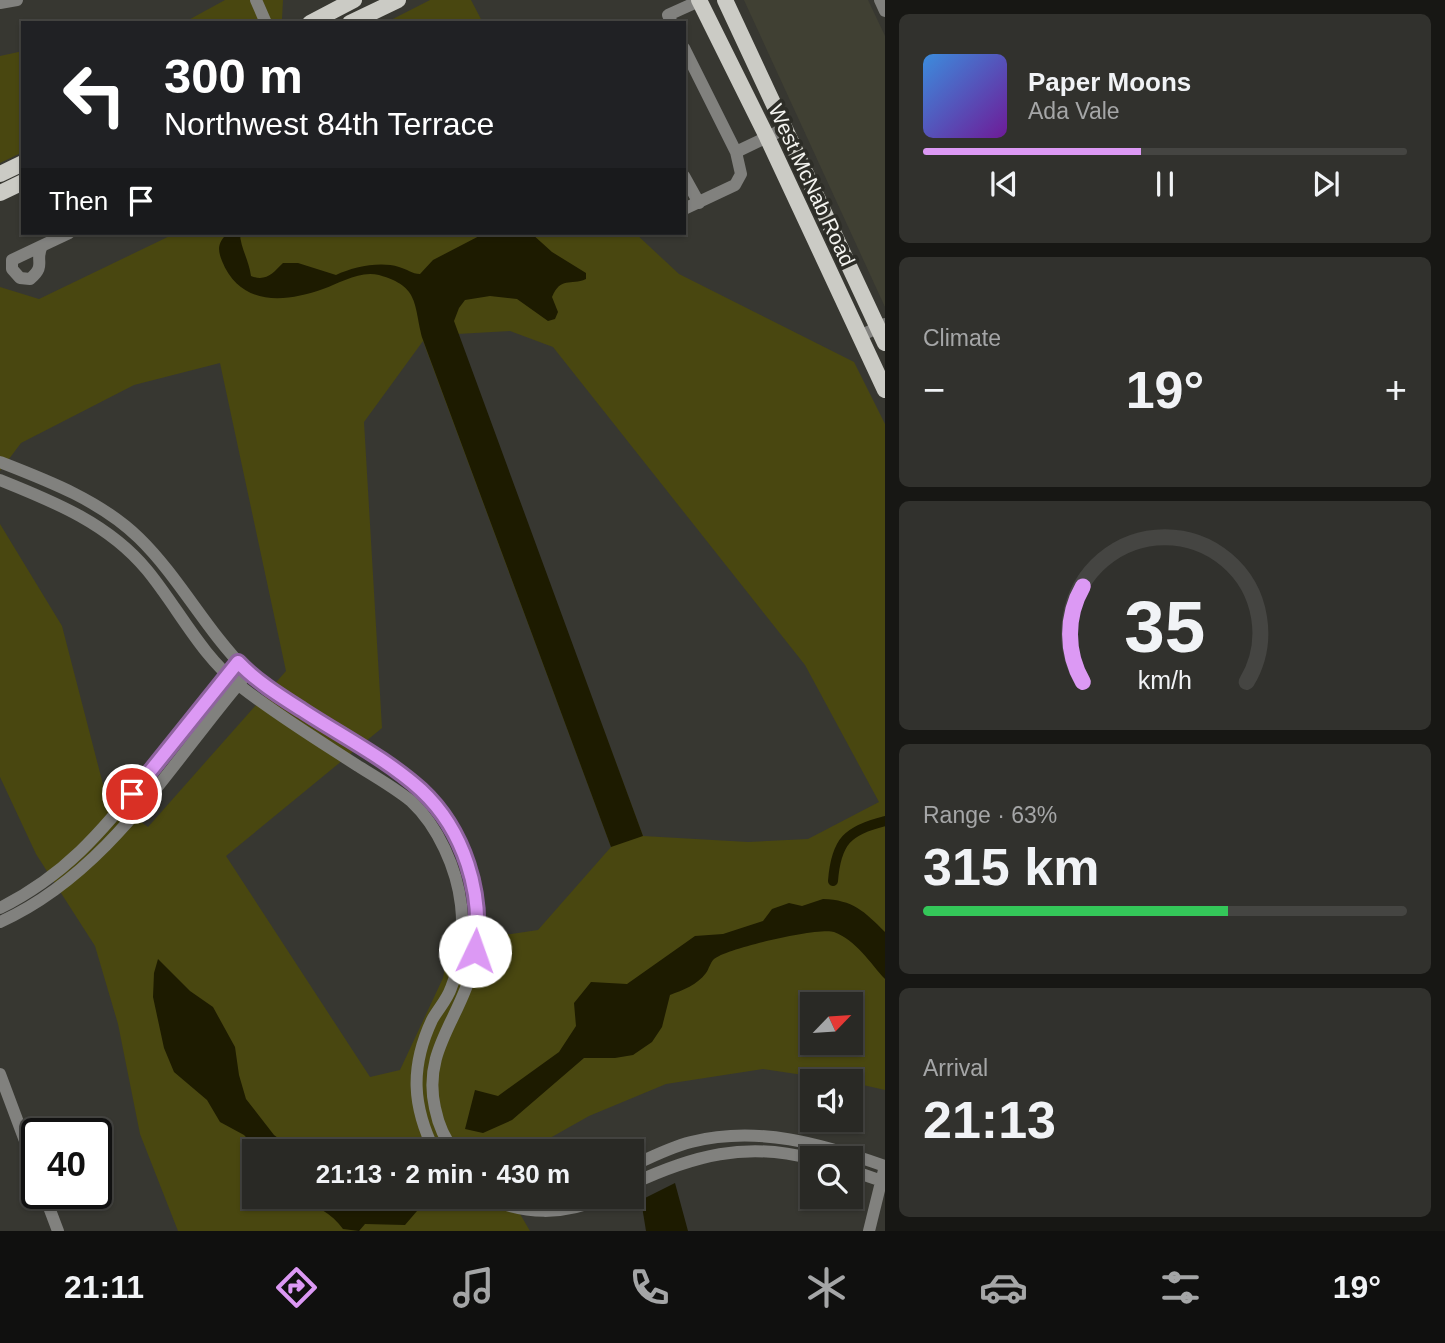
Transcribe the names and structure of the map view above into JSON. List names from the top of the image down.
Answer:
{
  "streets": {
    "main road": ["West McNab Road"]
  },
  "north": "top right",
  "page": {
    "turn": ["300 m", "Northwest 84th Terrace"],
    "song": ["Paper Moons", "Ada Vale"],
    "then": "Then",
    "tile": [
      "Climate",
      ["Range · 63%", "315 km"],
      ["Arrival", "21:13"]
    ],
    "heat": ["−", "19°", "+"],
    "limit": "40",
    "trip": "21:13 · 2 min · 430 m",
    "tabs": ["21:11", "19°"],
    "gauge": ["35", "km/h"]
  }
}
